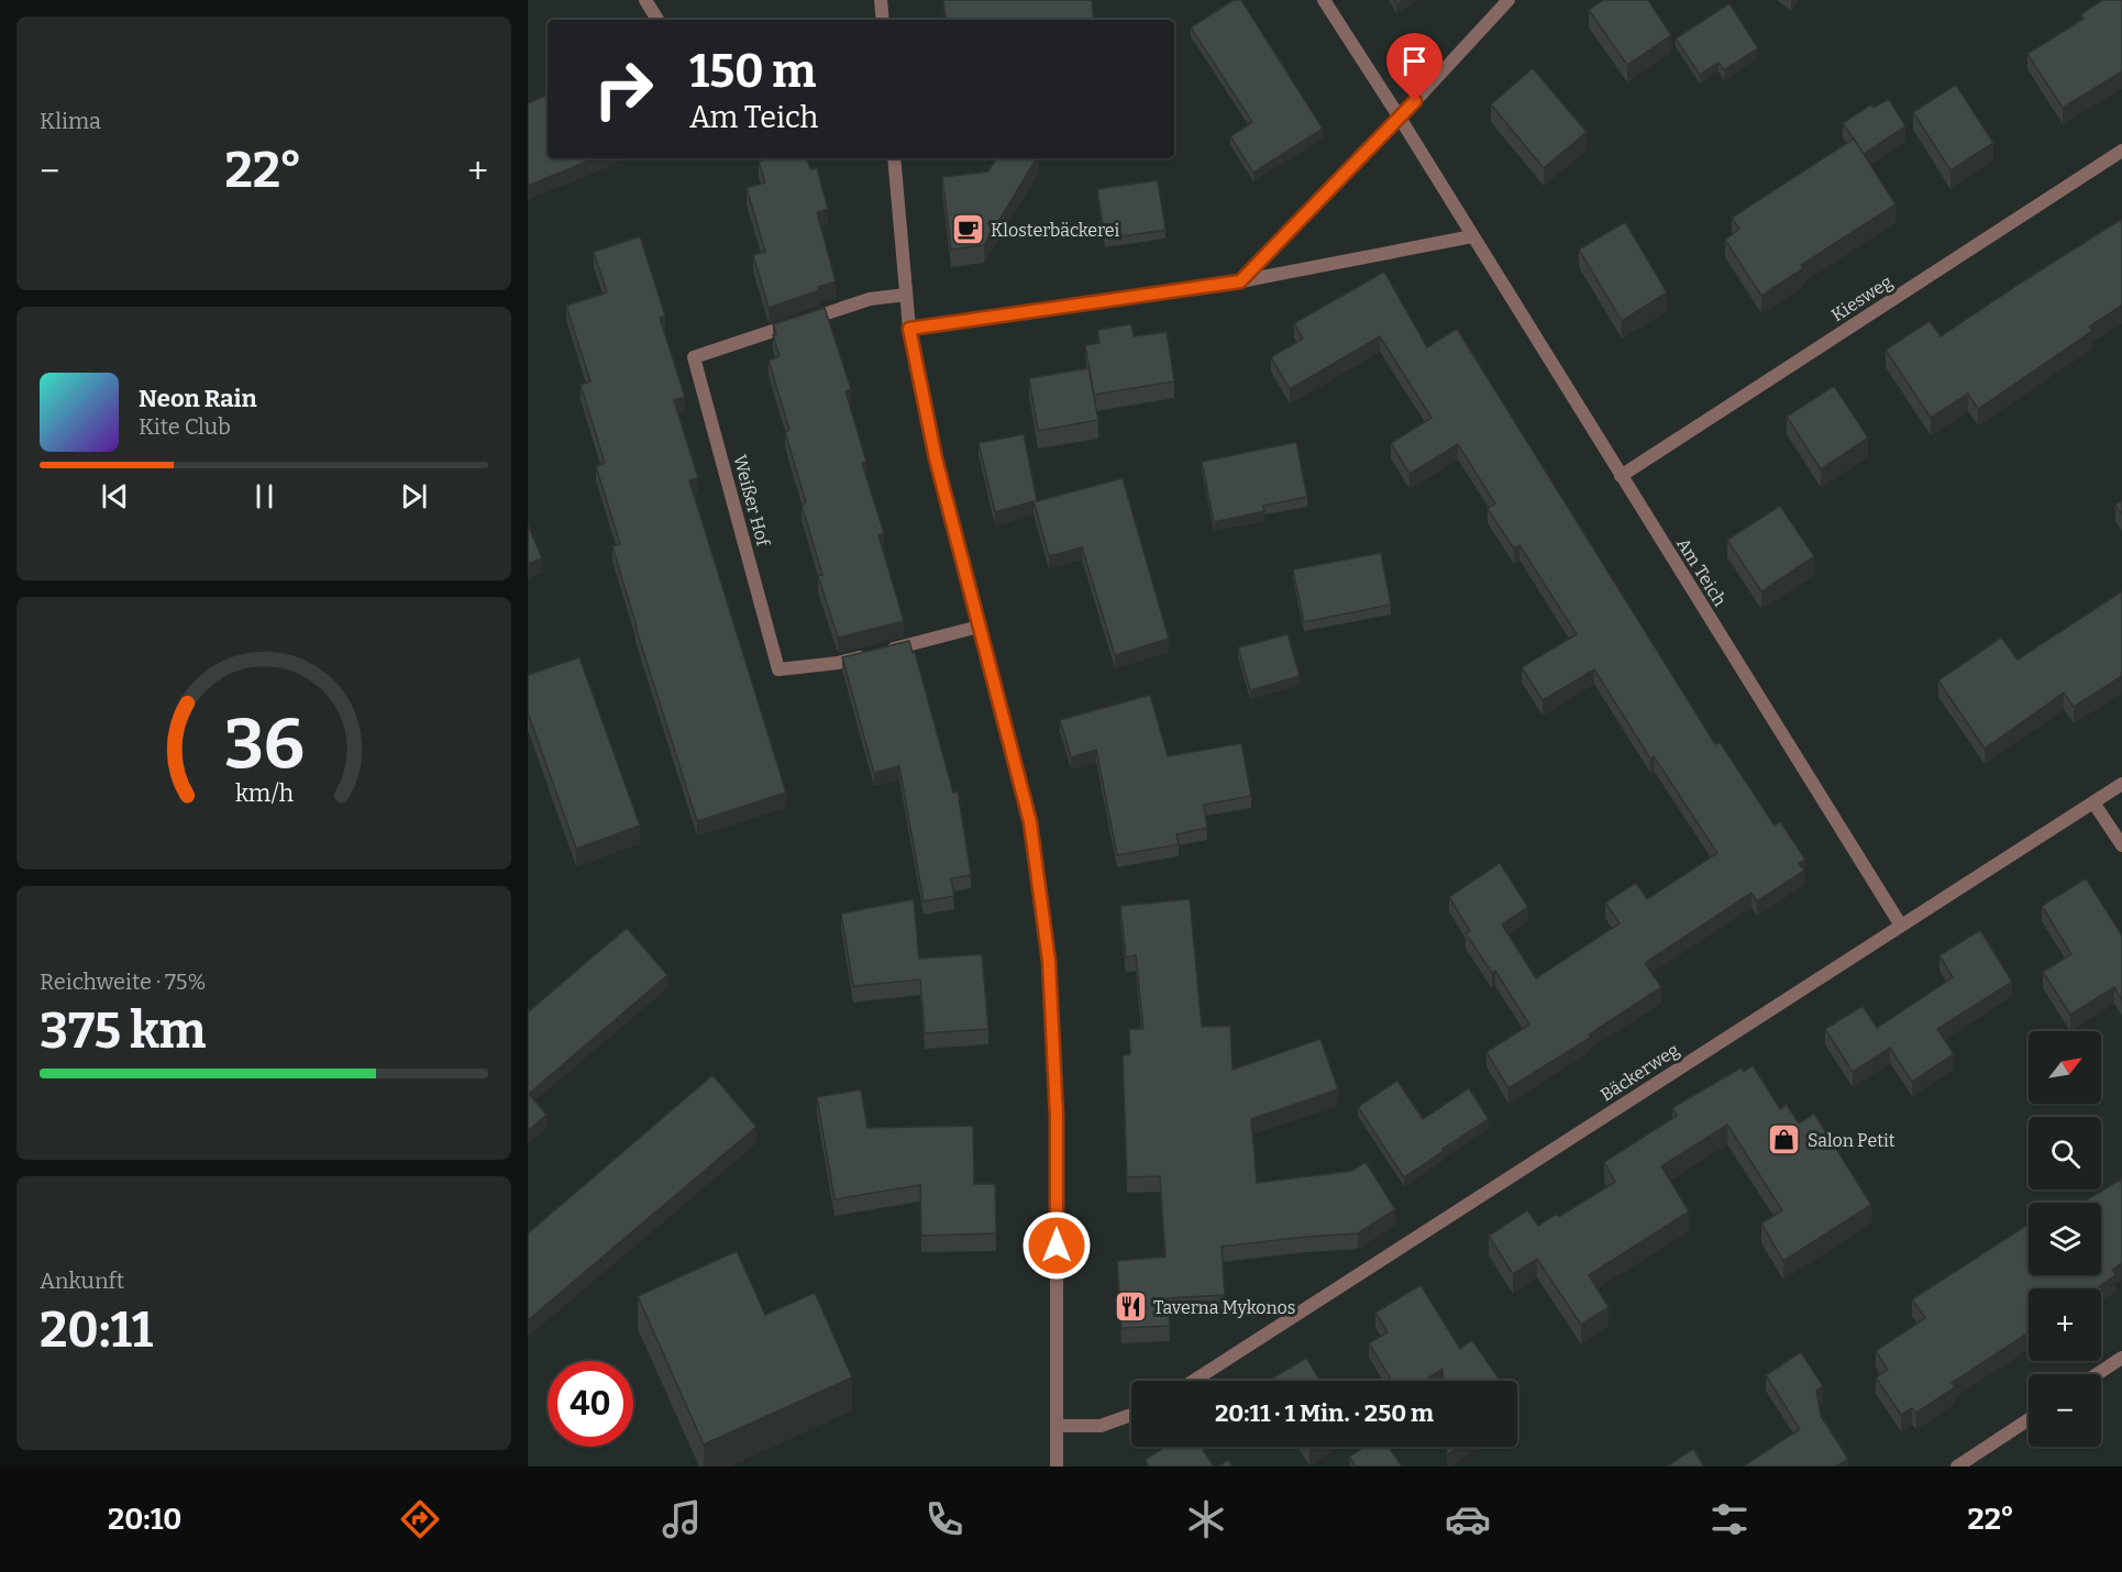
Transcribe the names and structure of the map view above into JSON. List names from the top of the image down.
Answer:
{
  "streets": {
    "street": [
      "Kiesweg",
      "Weißer Hof",
      "Am Teich",
      "Bäckerweg"
    ]
  },
  "crossings": [
    ["Kiesweg", "Am Teich"],
    ["Am Teich", "Bäckerweg"]
  ],
  "places": {
    "cafe": ["Klosterbäckerei"],
    "shop": ["Salon Petit"],
    "restaurant": ["Taverna Mykonos"]
  },
  "north": "top right",
  "page": {
    "tile": [
      "Klima",
      ["Reichweite · 75%", "375 km"],
      ["Ankunft", "20:11"]
    ],
    "turn": ["150 m", "Am Teich"],
    "heat": ["−", "22°", "+"],
    "song": ["Neon Rain", "Kite Club"],
    "map_buttons": ["+", "−"],
    "limit": "40",
    "trip": "20:11 · 1 Min. · 250 m",
    "tabs": ["20:10", "22°"],
    "gauge": ["36", "km/h"]
  }
}
